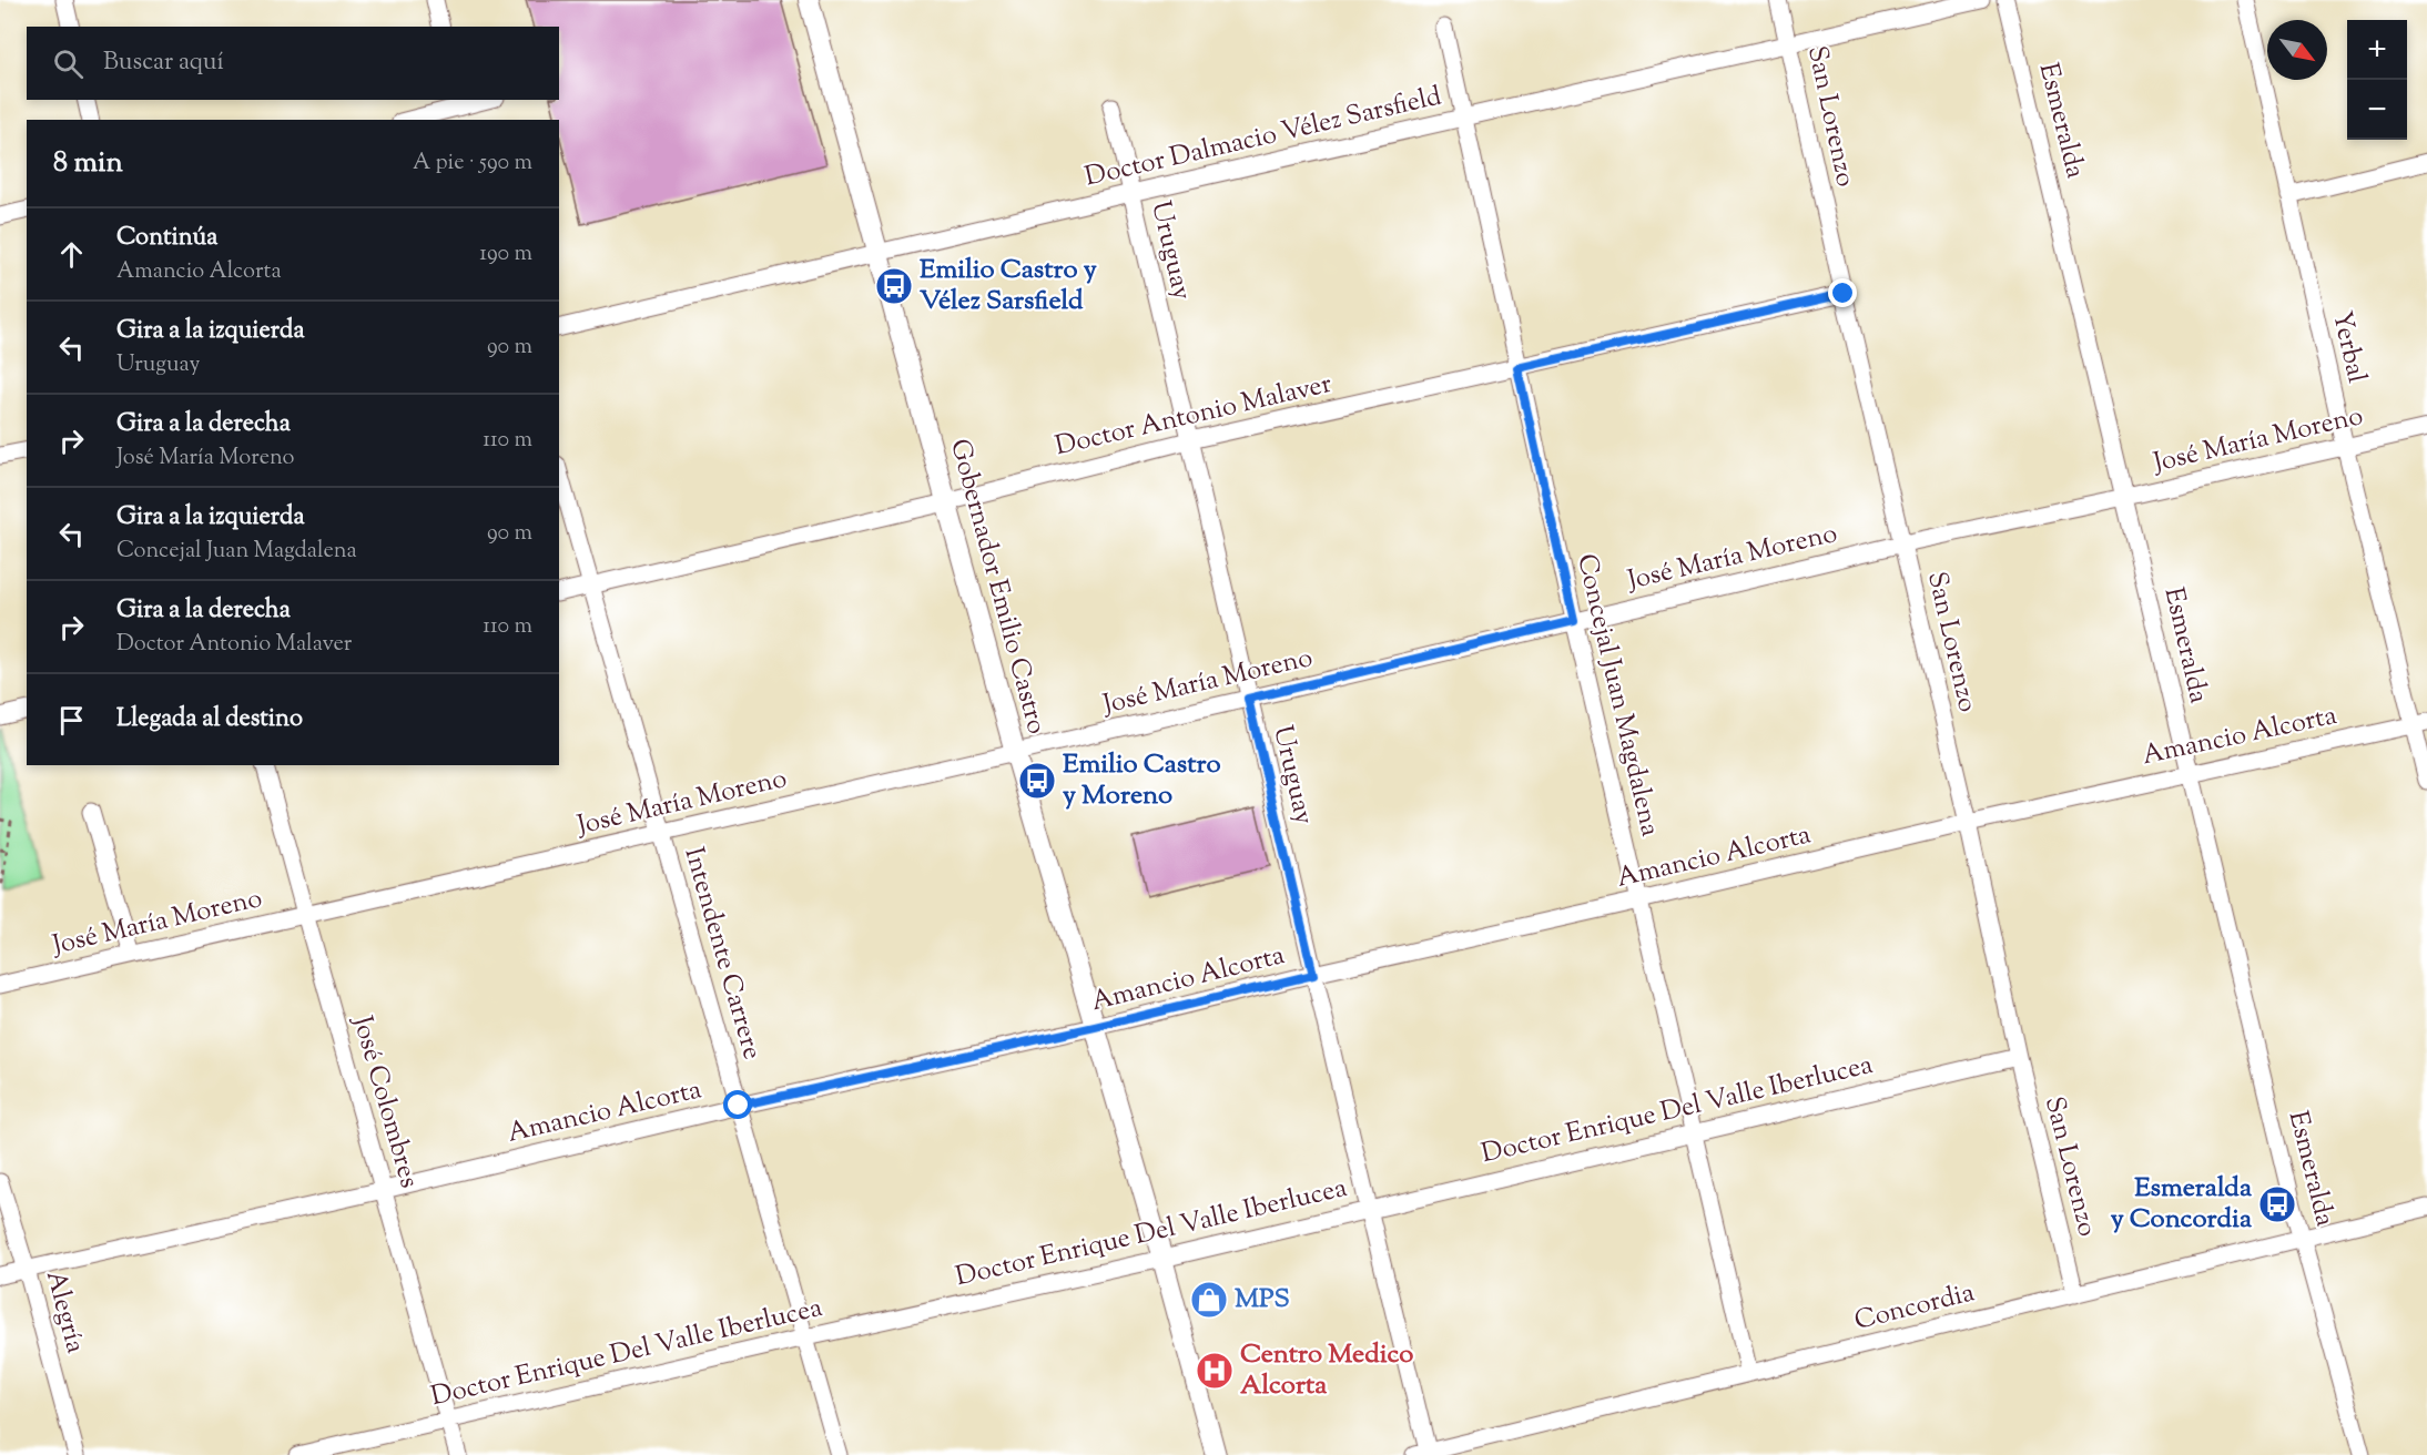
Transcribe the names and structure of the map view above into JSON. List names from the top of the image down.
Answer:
{
  "streets": {
    "street": [
      "San Lorenzo",
      "Esmeralda",
      "Doctor Dalmacio Vélez Sarsfield",
      "Uruguay",
      "Yerbal",
      "Doctor Antonio Malaver",
      "José María Moreno",
      "Gobernador Emilio Castro",
      "Concejal Juan Magdalena",
      "Amancio Alcorta",
      "Intendente Carrere",
      "José Colombres",
      "Doctor Enrique Del Valle Iberlucea",
      "Concordia",
      "Alegría"
    ]
  },
  "crossings": [
    ["San Lorenzo", "Doctor Dalmacio Vélez Sarsfield"],
    ["San Lorenzo", "Doctor Antonio Malaver"],
    ["San Lorenzo", "José María Moreno"],
    ["San Lorenzo", "Amancio Alcorta"],
    ["San Lorenzo", "Doctor Enrique Del Valle Iberlucea"],
    ["San Lorenzo", "Concordia"],
    ["Esmeralda", "José María Moreno"],
    ["Esmeralda", "Amancio Alcorta"],
    ["Esmeralda", "Concordia"],
    ["Doctor Dalmacio Vélez Sarsfield", "Uruguay"],
    ["Doctor Dalmacio Vélez Sarsfield", "Gobernador Emilio Castro"],
    ["Doctor Dalmacio Vélez Sarsfield", "Concejal Juan Magdalena"],
    ["Uruguay", "Doctor Antonio Malaver"],
    ["Uruguay", "José María Moreno"],
    ["Uruguay", "Amancio Alcorta"],
    ["Uruguay", "Doctor Enrique Del Valle Iberlucea"],
    ["Uruguay", "Concordia"],
    ["Yerbal", "José María Moreno"],
    ["Yerbal", "Amancio Alcorta"],
    ["Doctor Antonio Malaver", "Gobernador Emilio Castro"],
    ["Doctor Antonio Malaver", "Concejal Juan Magdalena"],
    ["Doctor Antonio Malaver", "Intendente Carrere"],
    ["José María Moreno", "Gobernador Emilio Castro"],
    ["José María Moreno", "Concejal Juan Magdalena"],
    ["José María Moreno", "Intendente Carrere"],
    ["José María Moreno", "José Colombres"],
    ["Gobernador Emilio Castro", "Amancio Alcorta"],
    ["Gobernador Emilio Castro", "Doctor Enrique Del Valle Iberlucea"],
    ["Concejal Juan Magdalena", "Amancio Alcorta"],
    ["Concejal Juan Magdalena", "Doctor Enrique Del Valle Iberlucea"],
    ["Concejal Juan Magdalena", "Concordia"],
    ["Amancio Alcorta", "Intendente Carrere"],
    ["Amancio Alcorta", "José Colombres"],
    ["Amancio Alcorta", "Alegría"],
    ["Intendente Carrere", "Doctor Enrique Del Valle Iberlucea"],
    ["José Colombres", "Doctor Enrique Del Valle Iberlucea"]
  ],
  "places": {
    "bus stop": ["Emilio Castro y Vélez Sarsfield", "Emilio Castro y Moreno", "Esmeralda y Concordia"],
    "shop": ["MPS"],
    "hospital": ["Centro Medico Alcorta"]
  },
  "north": "bottom right",
  "page": {
    "map_buttons": ["+", "−"],
    "search": "Buscar aquí",
    "heading": ["8 min", "A pie · 590 m"],
    "list": [
      ["Continúa", "Amancio Alcorta", "190 m"],
      ["Gira a la izquierda", "Uruguay", "90 m"],
      ["Gira a la derecha", "José María Moreno", "110 m"],
      ["Gira a la izquierda", "Concejal Juan Magdalena", "90 m"],
      ["Gira a la derecha", "Doctor Antonio Malaver", "110 m"],
      "Llegada al destino"
    ]
  }
}
